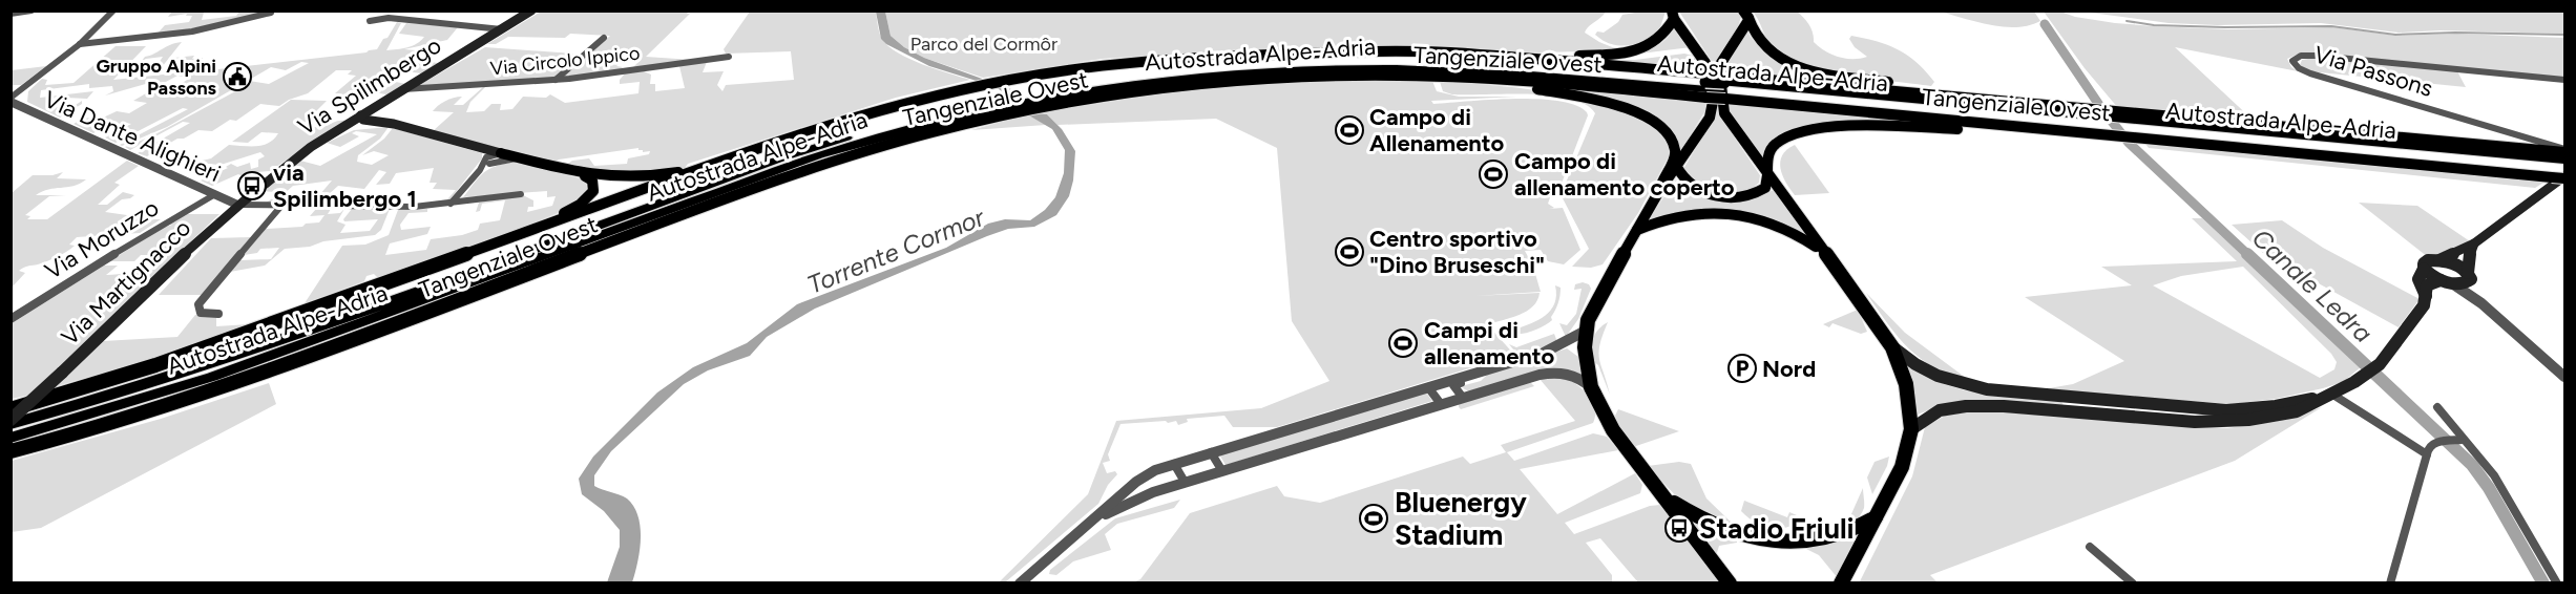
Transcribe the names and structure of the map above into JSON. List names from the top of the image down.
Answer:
{
  "streets": {
    "highway": ["Autostrada Alpe-Adria"],
    "main road": ["Tangenziale Ovest", "Via Spilimbergo", "Via Martignacco"],
    "street": [
      "Via Circolo Ippico",
      "Via Passons",
      "Via Dante Alighieri",
      "Via Moruzzo"
    ]
  },
  "crossings": [
    ["Autostrada Alpe-Adria", "Tangenziale Ovest"],
    ["Autostrada Alpe-Adria", "Via Martignacco"],
    ["Tangenziale Ovest", "Via Passons"],
    ["Via Circolo Ippico", "Via Spilimbergo"],
    ["Via Spilimbergo", "Via Dante Alighieri"],
    ["Via Spilimbergo", "Via Martignacco"],
    ["Via Dante Alighieri", "Via Moruzzo"],
    ["Via Dante Alighieri", "Via Martignacco"]
  ],
  "water": ["Torrente Cormor", "Canale Ledra"],
  "parks": ["Parco del Cormôr"],
  "places": {
    "public building": ["Gruppo Alpini Passons"],
    "sports": [
      "Campo di Allenamento",
      "Campo di allenamento coperto",
      "Centro sportivo \"Dino Bruseschi\"",
      "Campi di allenamento",
      "Bluenergy Stadium"
    ],
    "bus stop": ["via Spilimbergo 1", "Stadio Friuli"],
    "parking": ["Nord"]
  }
}
